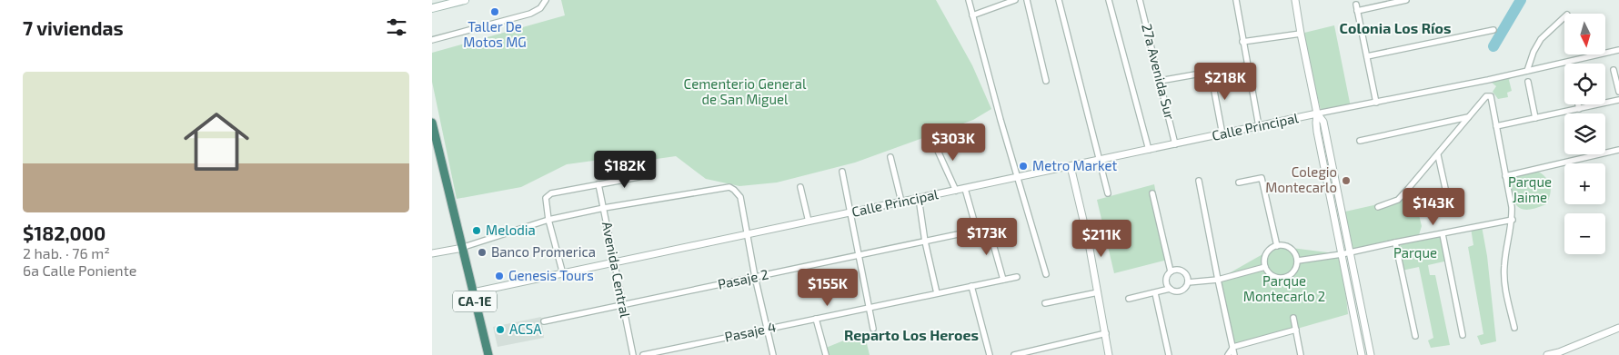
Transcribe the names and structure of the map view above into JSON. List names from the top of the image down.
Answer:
{
  "streets": {
    "highway": ["CA-1E"],
    "street": [
      "27a Avenida Sur",
      "Calle Principal",
      "Avenida Central",
      "Pasaje 2",
      "Pasaje 4"
    ]
  },
  "crossings": [
    ["27a Avenida Sur", "Calle Principal"],
    ["Calle Principal", "Avenida Central"],
    ["Calle Principal", "CA-1E"],
    ["Avenida Central", "Pasaje 2"]
  ],
  "districts": ["Colonia Los Ríos", "Reparto Los Heroes"],
  "parks": [
    "Cementerio General de San Miguel",
    "Parque Jaime",
    "Parque",
    "Parque Montecarlo 2"
  ],
  "places": [
    "Taller De Motos MG",
    "Metro Market",
    "Colegio Montecarlo",
    "Melodia",
    "Banco Promerica",
    "Genesis Tours",
    "ACSA"
  ],
  "north": "bottom",
  "page": {
    "heading": "7 viviendas",
    "map_buttons": ["+", "−"],
    "list": [
      {
        "name": "$182,000",
        "note": "2 hab. · 76 m² · 6a Calle Poniente"
      }
    ],
    "price": [
      "$218K",
      "$303K",
      "$182K",
      "$143K",
      "$173K",
      "$211K",
      "$155K"
    ]
  }
}
